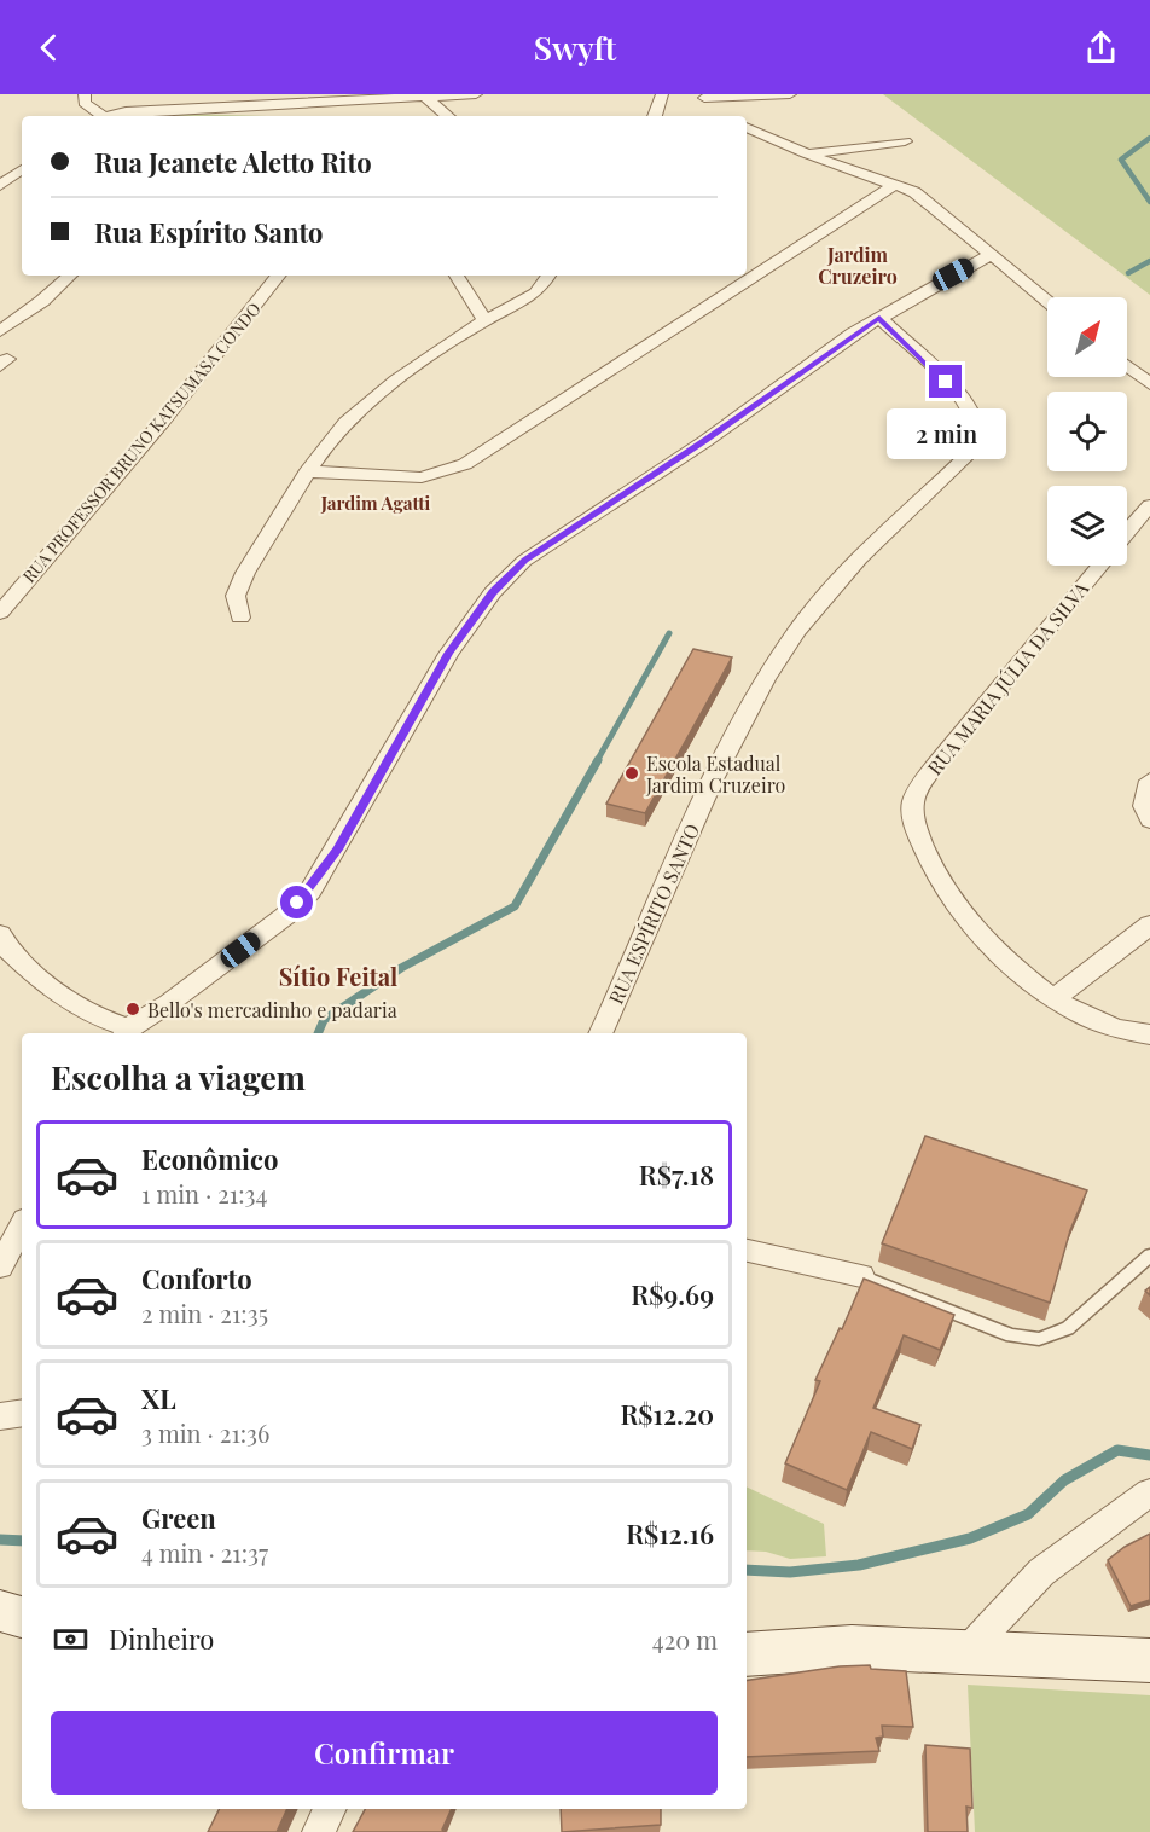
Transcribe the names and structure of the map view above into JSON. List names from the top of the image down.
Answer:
{
  "streets": {
    "street": ["RUA PROFESSOR BRUNO KATSUMASA CONDO", "RUA MARIA JÚLIA DA SILVA", "RUA ESPÍRITO SANTO"]
  },
  "districts": ["Jardim Cruzeiro", "Jardim Agatti", "Sítio Feital"],
  "places": ["Escola Estadual Jardim Cruzeiro", "Bello's mercadinho e padaria"],
  "north": "top right",
  "page": {
    "header": "Swyft",
    "banner": ["Rua Jeanete Aletto Rito", "Rua Espírito Santo"],
    "bubble": "2 min",
    "heading": "Escolha a viagem",
    "list": [
      {
        "name": "Econômico",
        "note": "1 min · 21:34",
        "value": "R$7.18"
      },
      {
        "name": "Conforto",
        "note": "2 min · 21:35",
        "value": "R$9.69"
      },
      {
        "name": "XL",
        "note": "3 min · 21:36",
        "value": "R$12.20"
      },
      {
        "name": "Green",
        "note": "4 min · 21:37",
        "value": "R$12.16"
      }
    ],
    "pay": ["Dinheiro", "420 m"],
    "buttons": "Confirmar"
  }
}
